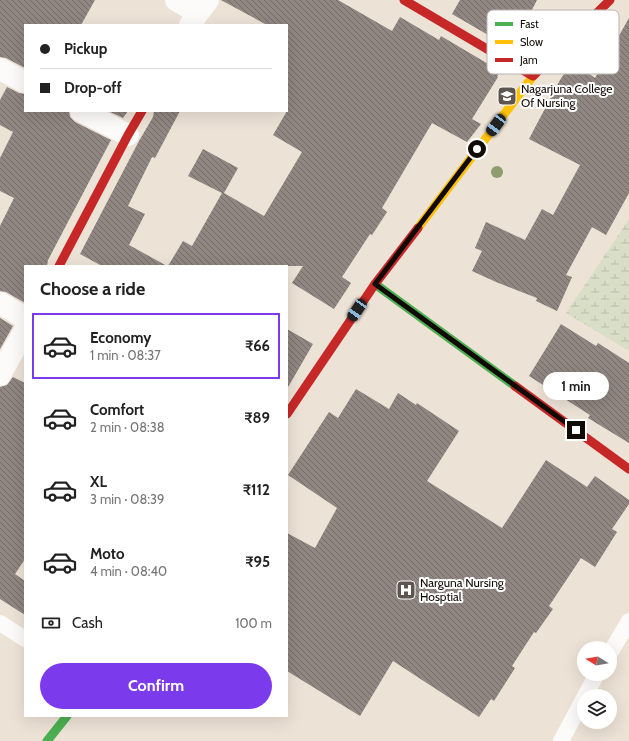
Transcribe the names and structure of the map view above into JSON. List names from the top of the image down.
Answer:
{
  "places": {
    "school or university": ["Nagarjuna College Of Nursing"],
    "hospital": ["Narguna Nursing Hosptial"]
  },
  "legend": ["Fast", "Slow", "Jam"],
  "north": "left",
  "page": {
    "banner": ["Pickup", "Drop-off"],
    "heading": "Choose a ride",
    "list": [
      {
        "name": "Economy",
        "note": "1 min · 08:37",
        "value": "₹66"
      },
      {
        "name": "Comfort",
        "note": "2 min · 08:38",
        "value": "₹89"
      },
      {
        "name": "XL",
        "note": "3 min · 08:39",
        "value": "₹112"
      },
      {
        "name": "Moto",
        "note": "4 min · 08:40",
        "value": "₹95"
      }
    ],
    "bubble": "1 min",
    "pay": ["Cash", "100 m"],
    "buttons": "Confirm"
  }
}
